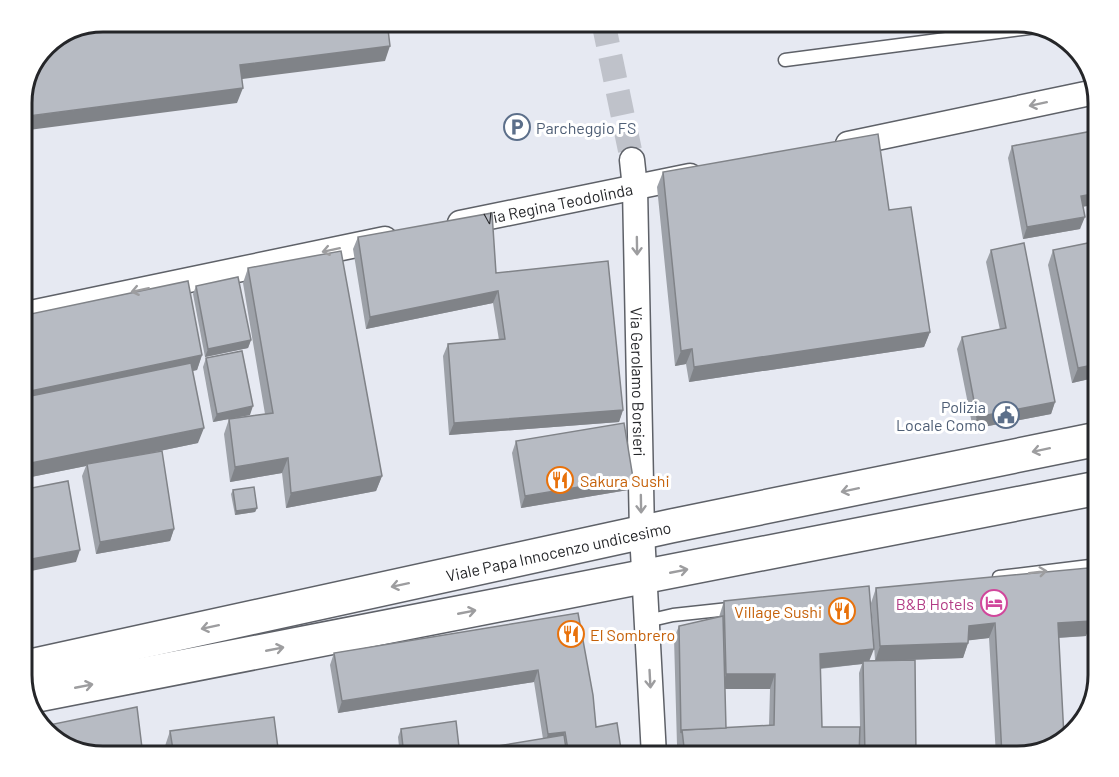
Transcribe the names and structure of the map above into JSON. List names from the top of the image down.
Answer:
{
  "streets": {
    "main road": ["Viale Papa Innocenzo undicesimo"],
    "street": ["Via Regina Teodolinda", "Via Gerolamo Borsieri"]
  },
  "crossings": [
    ["Via Regina Teodolinda", "Via Gerolamo Borsieri"],
    ["Via Gerolamo Borsieri", "Viale Papa Innocenzo undicesimo"]
  ],
  "one_way": ["Via Gerolamo Borsieri"],
  "places": {
    "parking": ["Parcheggio FS"],
    "public building": ["Polizia Locale Como"],
    "restaurant": ["Sakura Sushi", "Village Sushi", "El Sombrero"],
    "hotel": ["B&B Hotels"]
  }
}
